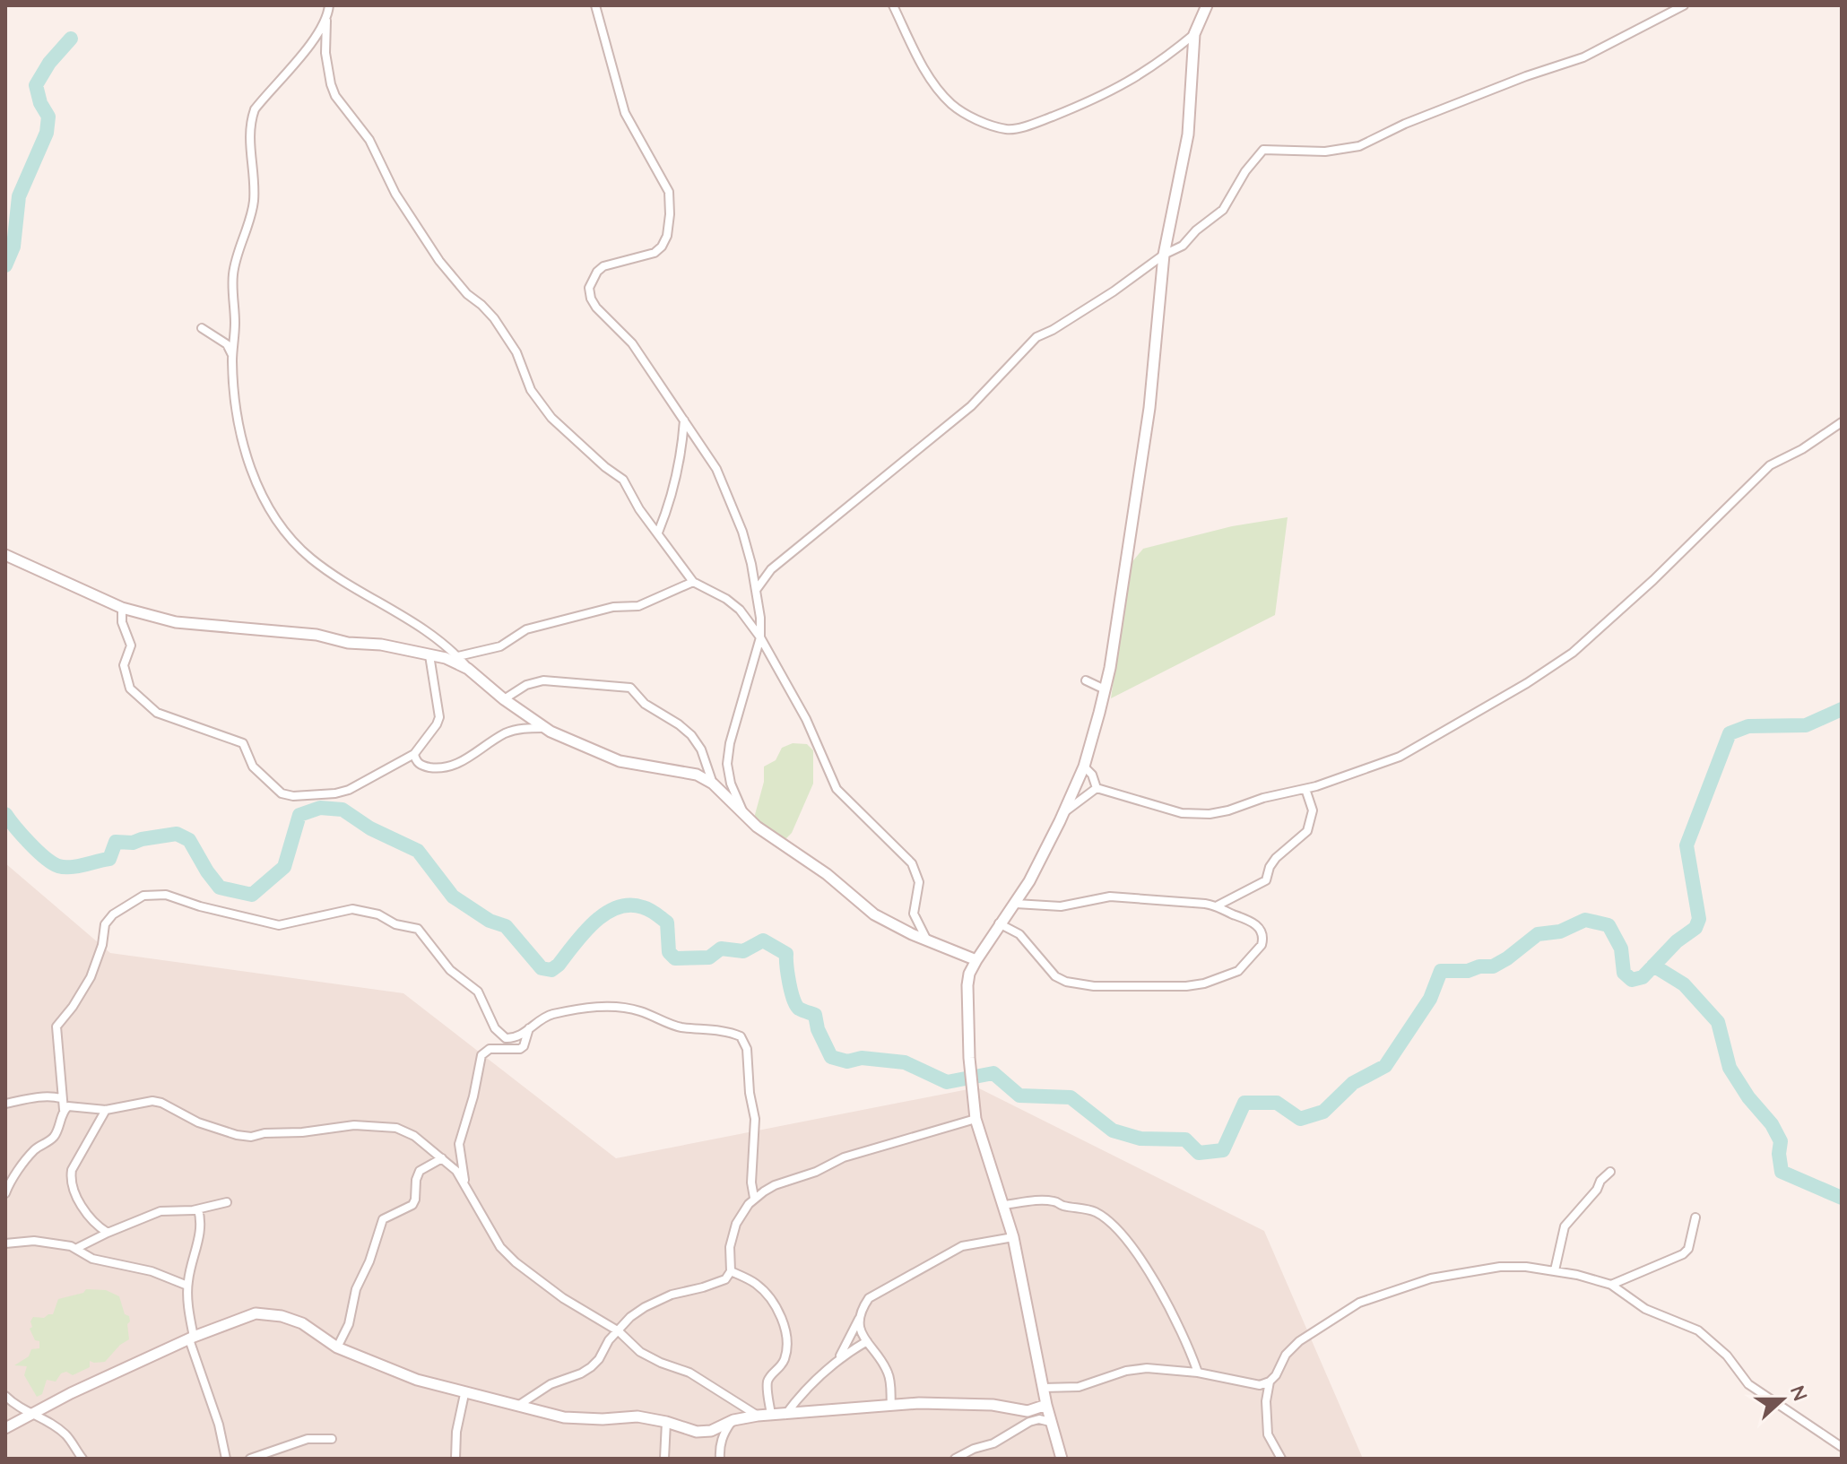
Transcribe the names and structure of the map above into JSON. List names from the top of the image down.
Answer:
{
  "north": "right"
}
